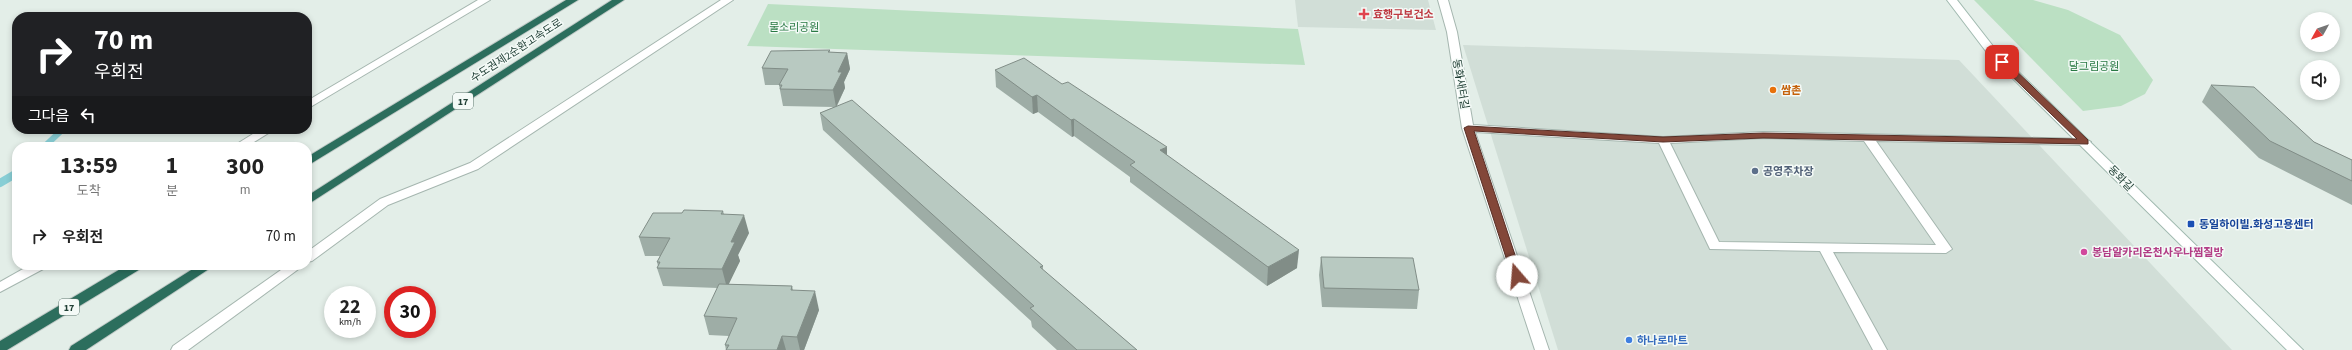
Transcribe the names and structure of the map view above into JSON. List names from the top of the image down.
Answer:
{
  "streets": {
    "highway": ["수도권제2순환고속도로", "17"],
    "street": ["동화새터길", "동화길"]
  },
  "parks": ["물소리공원", "달그림공원"],
  "places": {
    "health": ["효행구보건소"],
    "other": [
      "쌈촌",
      "공영주차장",
      "봉담알카리온천사우나찜질방",
      "하나로마트"
    ],
    "transit": ["동일하이빌.화성고용센터"]
  },
  "north": "bottom left",
  "page": {
    "turn": ["70 m", "우회전"],
    "then": "그다음",
    "eta": [
      "13:59",
      "도착",
      "1",
      "분",
      "300",
      "m"
    ],
    "list": [
      {
        "name": "우회전",
        "value": "70 m"
      }
    ],
    "speed": "22 km/h",
    "limit": "30"
  }
}
